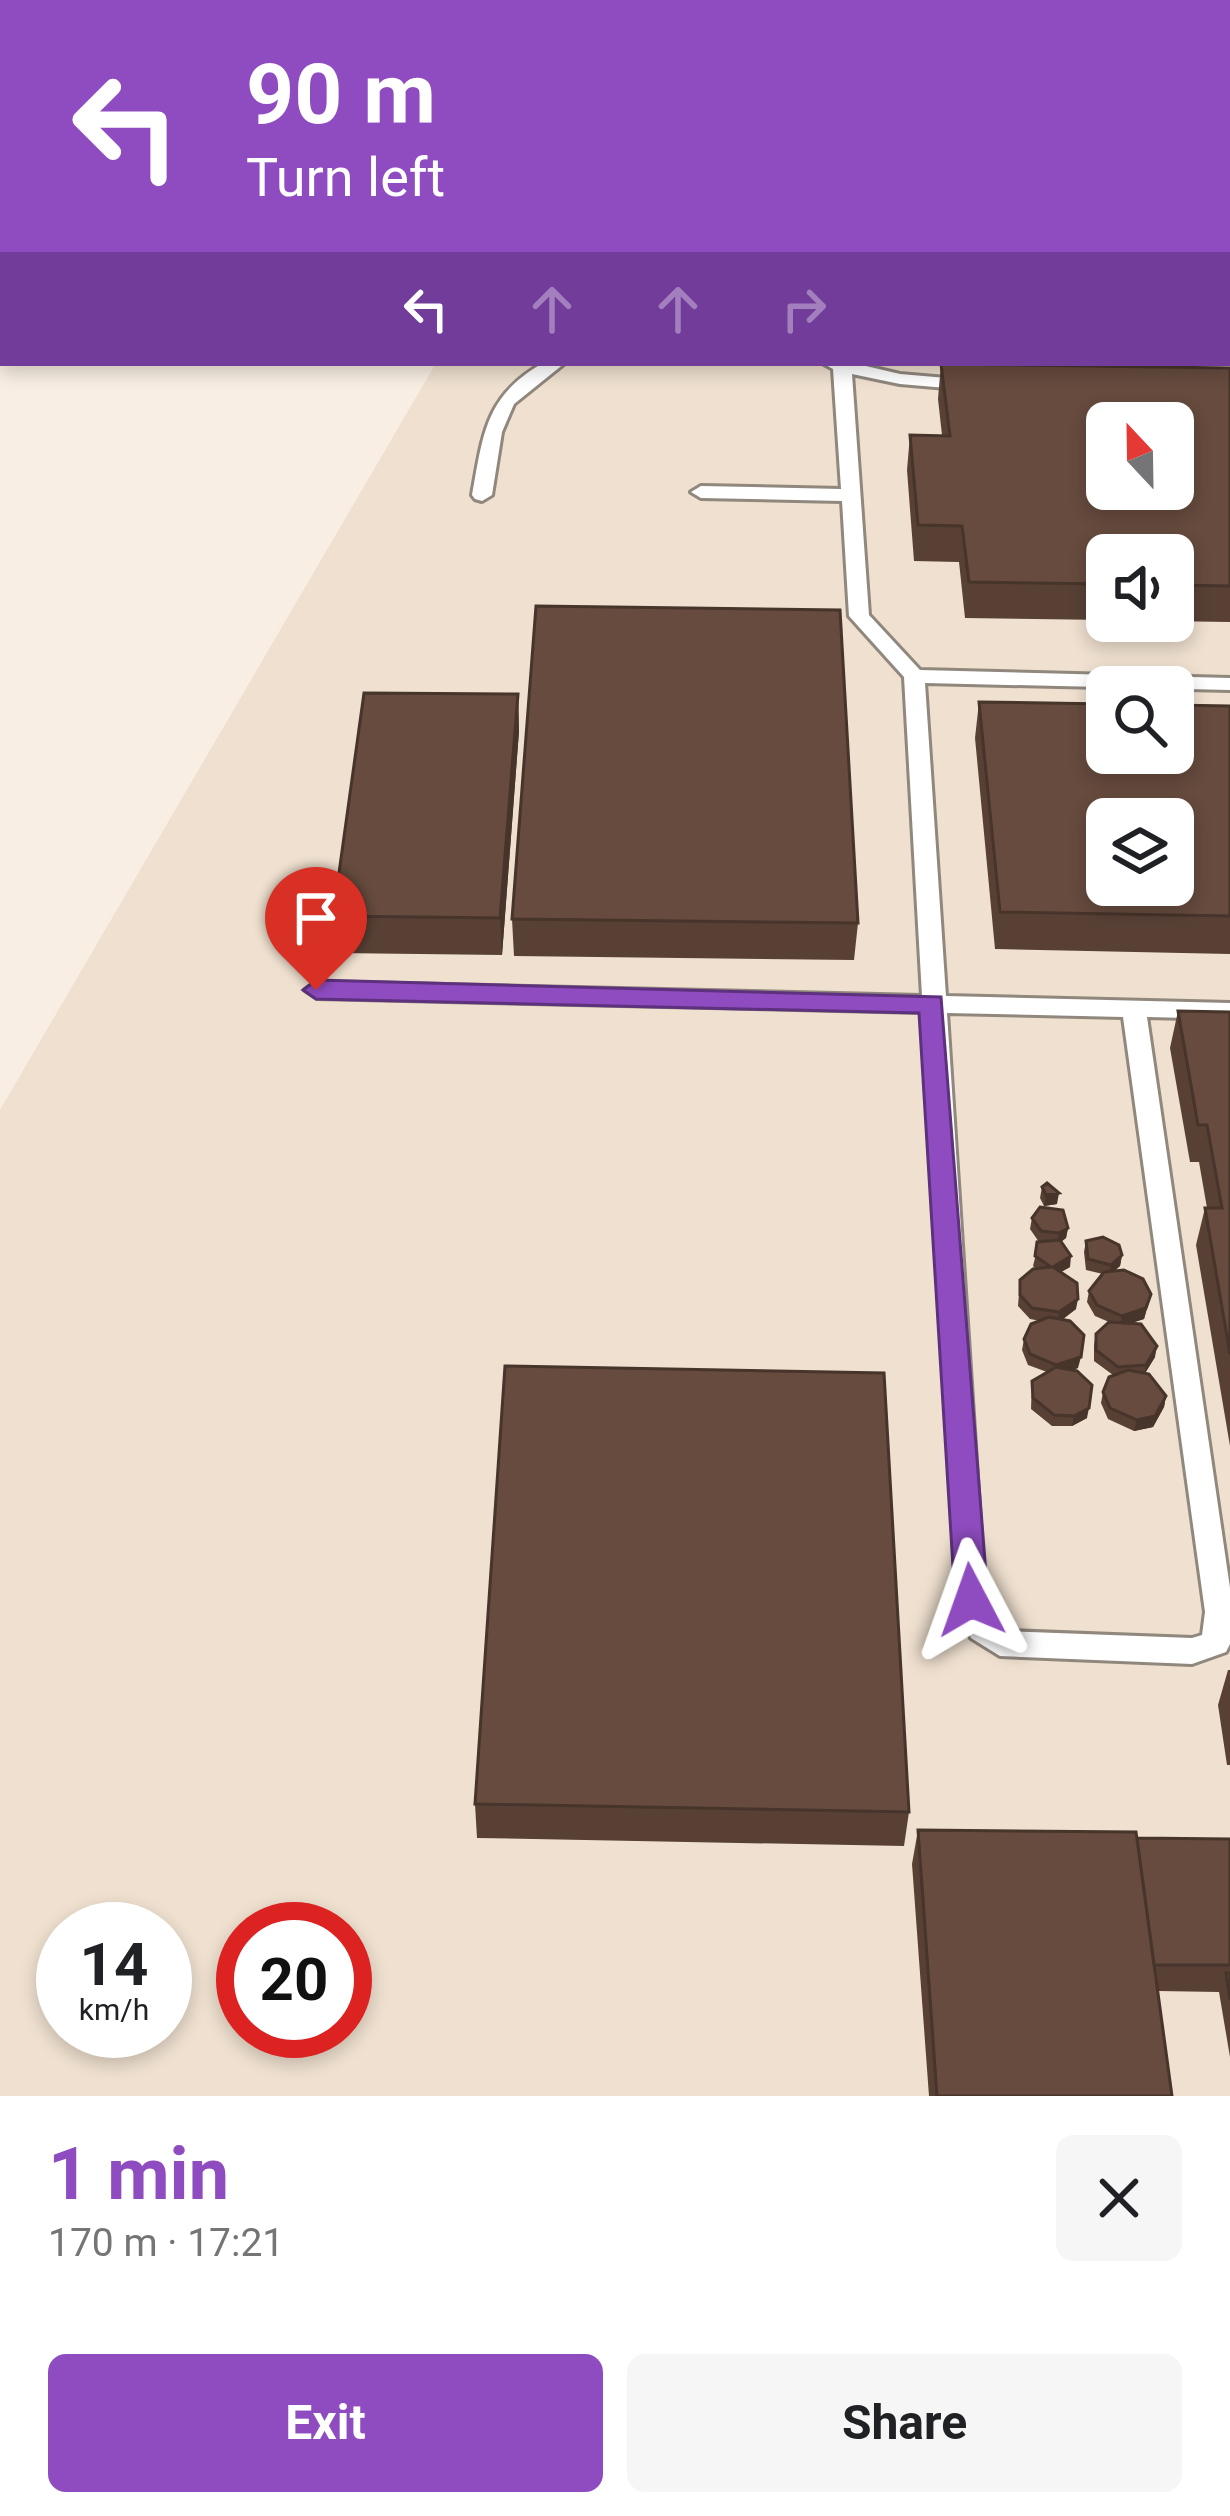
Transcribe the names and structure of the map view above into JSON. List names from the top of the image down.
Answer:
{
  "north": "top",
  "page": {
    "turn": ["90 m", "Turn left"],
    "speed": "14 km/h",
    "limit": "20",
    "heading": ["1 min", "170 m · 17:21"],
    "buttons": ["Exit", "Share"]
  }
}
